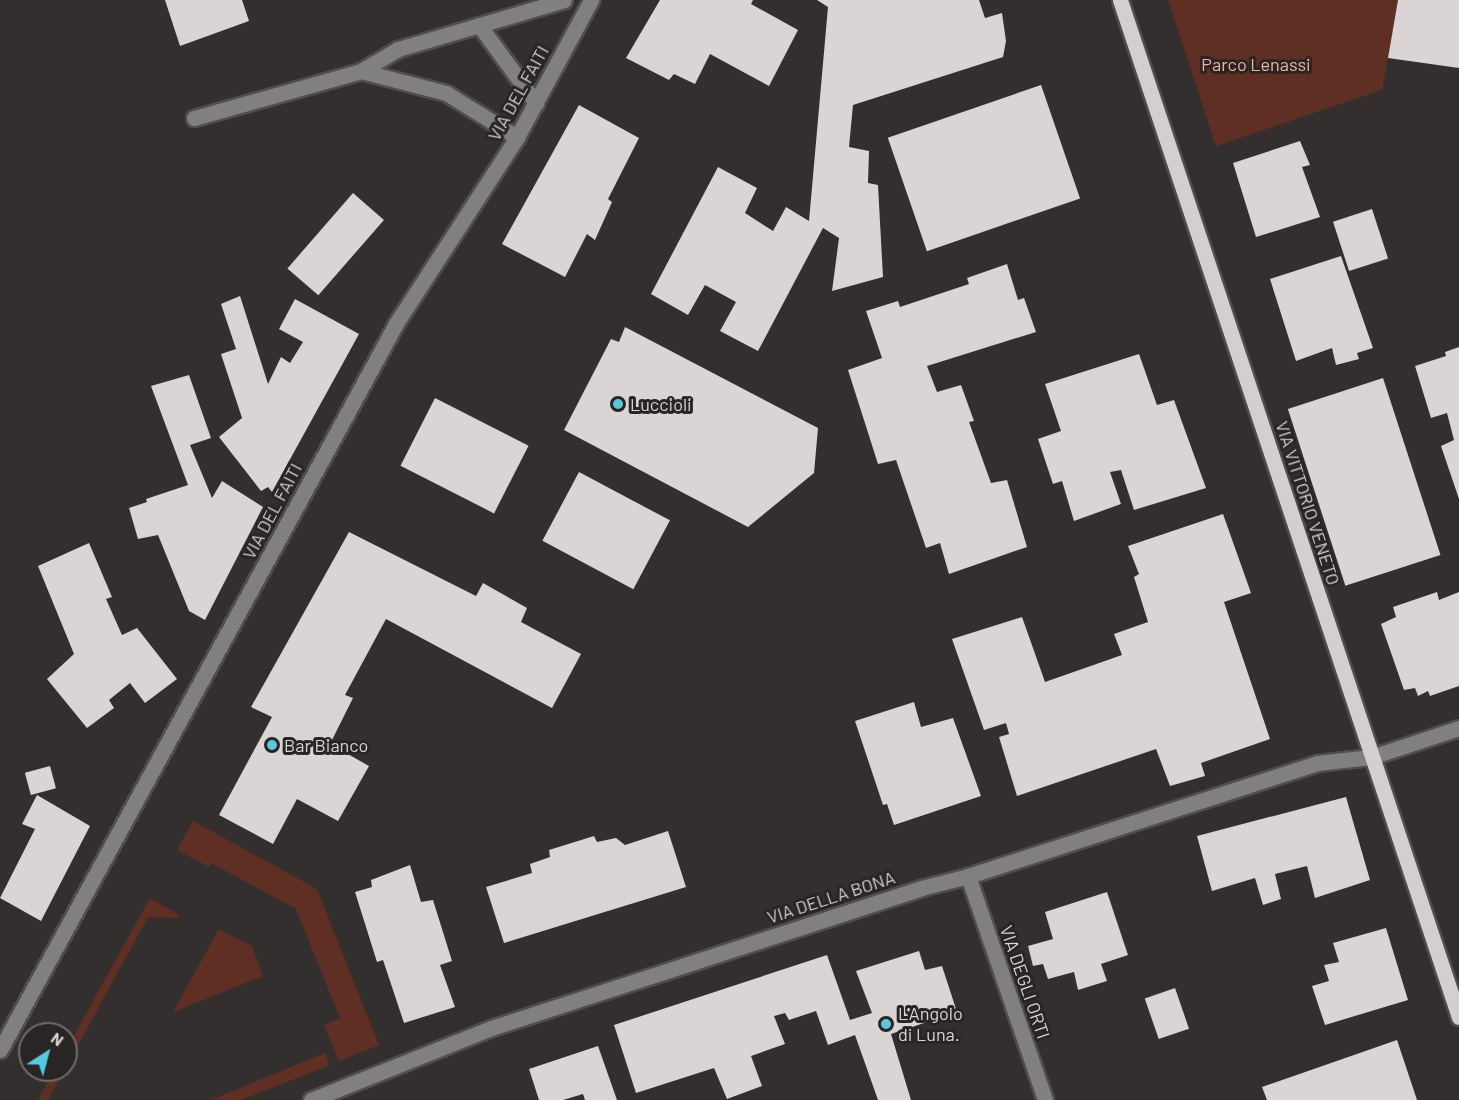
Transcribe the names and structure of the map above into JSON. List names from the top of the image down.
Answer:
{
  "streets": {
    "main road": ["VIA VITTORIO VENETO"],
    "street": ["VIA DEL FAITI", "VIA DELLA BONA", "VIA DEGLI ORTI"]
  },
  "crossings": [
    ["VIA VITTORIO VENETO", "VIA DELLA BONA"],
    ["VIA DELLA BONA", "VIA DEGLI ORTI"]
  ],
  "parks": ["Parco Lenassi"],
  "places": ["Luccioli", "Bar Bianco", "L'Angolo di Luna."],
  "north": "top right"
}
